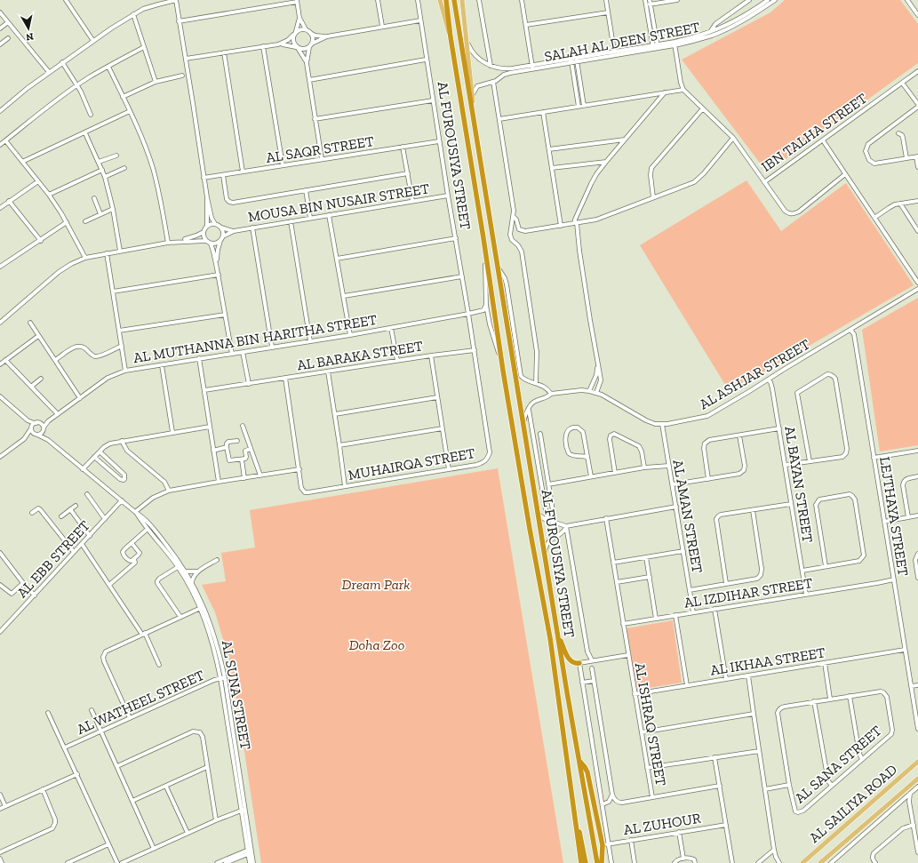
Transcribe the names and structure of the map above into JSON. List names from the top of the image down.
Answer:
{
  "streets": {
    "highway": ["AL FUROUSIYA STREET"],
    "main road": ["AL SAILIYA ROAD"],
    "street": [
      "SALAH AL DEEN STREET",
      "IBN TALHA STREET",
      "AL SAQR STREET",
      "MOUSA BIN NUSAIR STREET",
      "AL MUTHANNA BIN HARITHA STREET",
      "AL BARAKA STREET",
      "AL ASHJAR STREET",
      "MUHAIRQA STREET",
      "AL BAYAN STREET",
      "AL AMAN STREET",
      "LEJTHAYA STREET",
      "AL EBB STREET",
      "AL IZDIHAR STREET",
      "AL IKHAA STREET",
      "AL SUNA STREET",
      "AL WATHEEL STREET",
      "AL ISHRAQ STREET",
      "AL SANA STREET",
      "AL ZUHOUR"
    ]
  },
  "crossings": [
    ["SALAH AL DEEN STREET", "AL FUROUSIYA STREET"],
    ["AL SAQR STREET", "AL FUROUSIYA STREET"],
    ["AL FUROUSIYA STREET", "MOUSA BIN NUSAIR STREET"],
    ["AL FUROUSIYA STREET", "AL MUTHANNA BIN HARITHA STREET"],
    ["AL FUROUSIYA STREET", "MUHAIRQA STREET"],
    ["AL FUROUSIYA STREET", "AL ISHRAQ STREET"],
    ["AL MUTHANNA BIN HARITHA STREET", "MUHAIRQA STREET"],
    ["AL MUTHANNA BIN HARITHA STREET", "AL SUNA STREET"],
    ["AL BARAKA STREET", "MUHAIRQA STREET"],
    ["AL ASHJAR STREET", "AL BAYAN STREET"],
    ["AL ASHJAR STREET", "AL AMAN STREET"],
    ["AL ASHJAR STREET", "LEJTHAYA STREET"],
    ["AL BAYAN STREET", "AL IZDIHAR STREET"],
    ["AL AMAN STREET", "AL IZDIHAR STREET"],
    ["LEJTHAYA STREET", "AL IZDIHAR STREET"],
    ["LEJTHAYA STREET", "AL IKHAA STREET"],
    ["AL EBB STREET", "AL SUNA STREET"],
    ["AL IZDIHAR STREET", "AL ISHRAQ STREET"],
    ["AL IKHAA STREET", "AL ISHRAQ STREET"],
    ["AL SUNA STREET", "AL WATHEEL STREET"]
  ],
  "parks": ["Dream Park", "Doha Zoo"],
  "north": "bottom"
}
